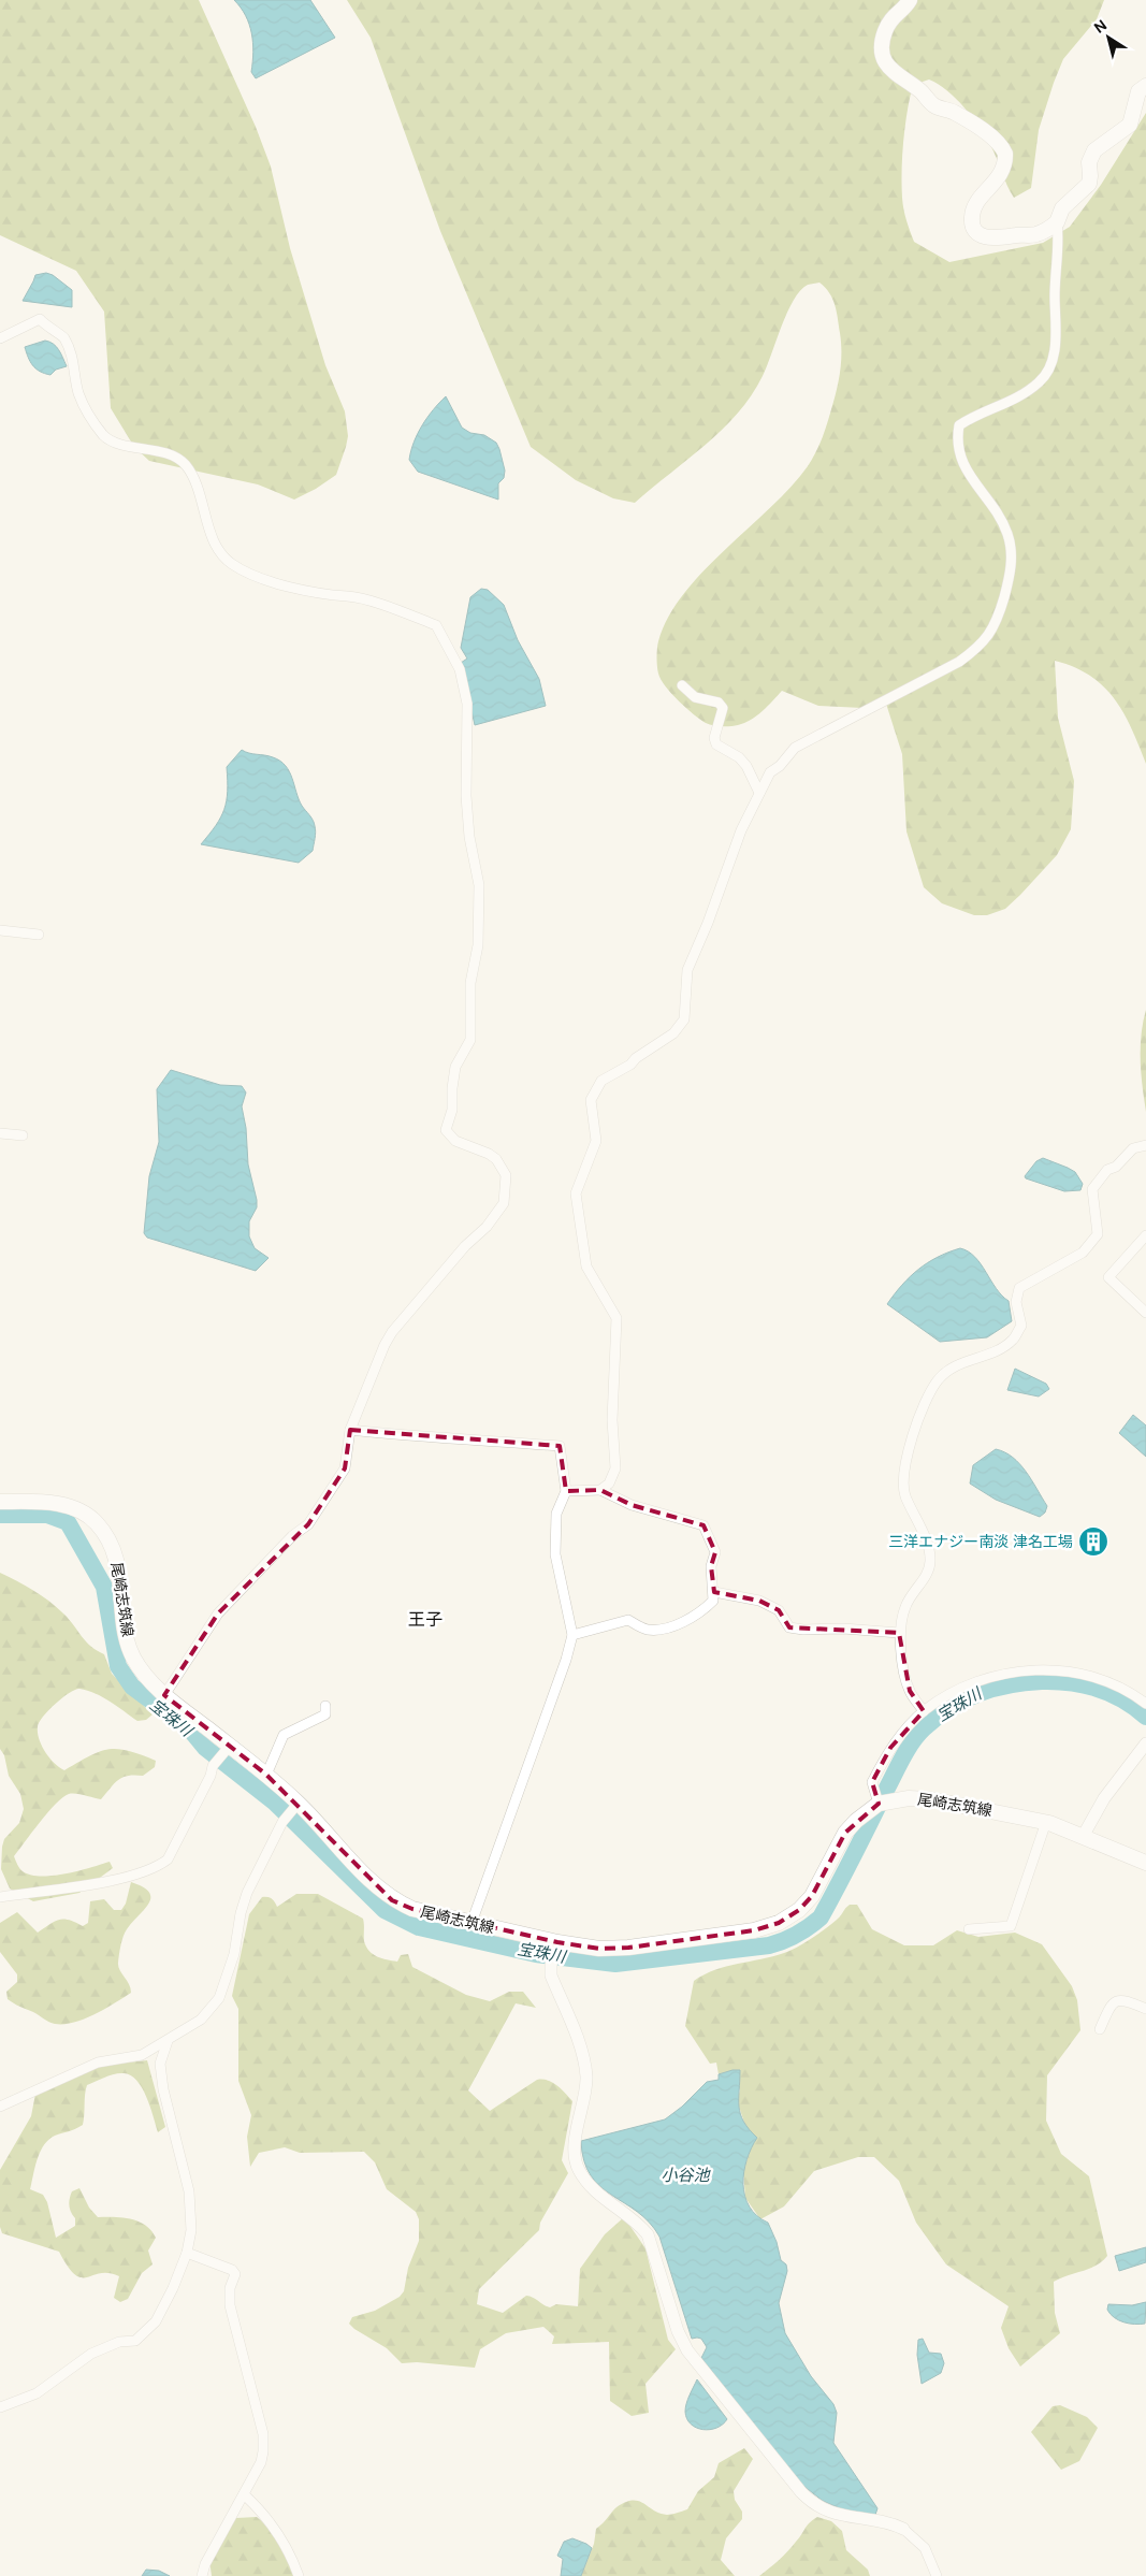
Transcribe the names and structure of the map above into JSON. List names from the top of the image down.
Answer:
{
  "streets": {
    "main road": ["尾崎志筑線"]
  },
  "districts": ["王子"],
  "water": ["宝珠川", "小谷池"],
  "places": {
    "building": ["三洋エナジー南淡 津名工場"]
  },
  "north": "top left"
}
